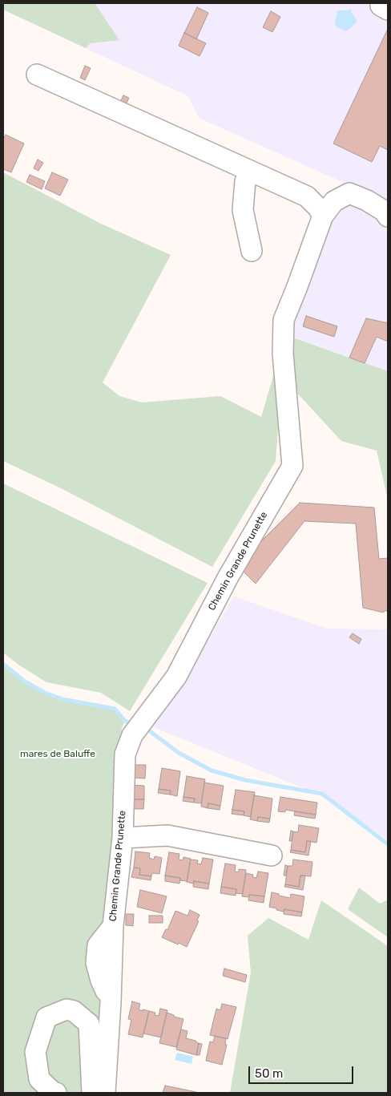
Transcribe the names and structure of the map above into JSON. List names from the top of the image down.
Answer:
{
  "streets": {
    "street": ["Chemin Grande Prunette"]
  },
  "parks": ["mares de Baluffe"],
  "scale_bar": "50 m"
}
